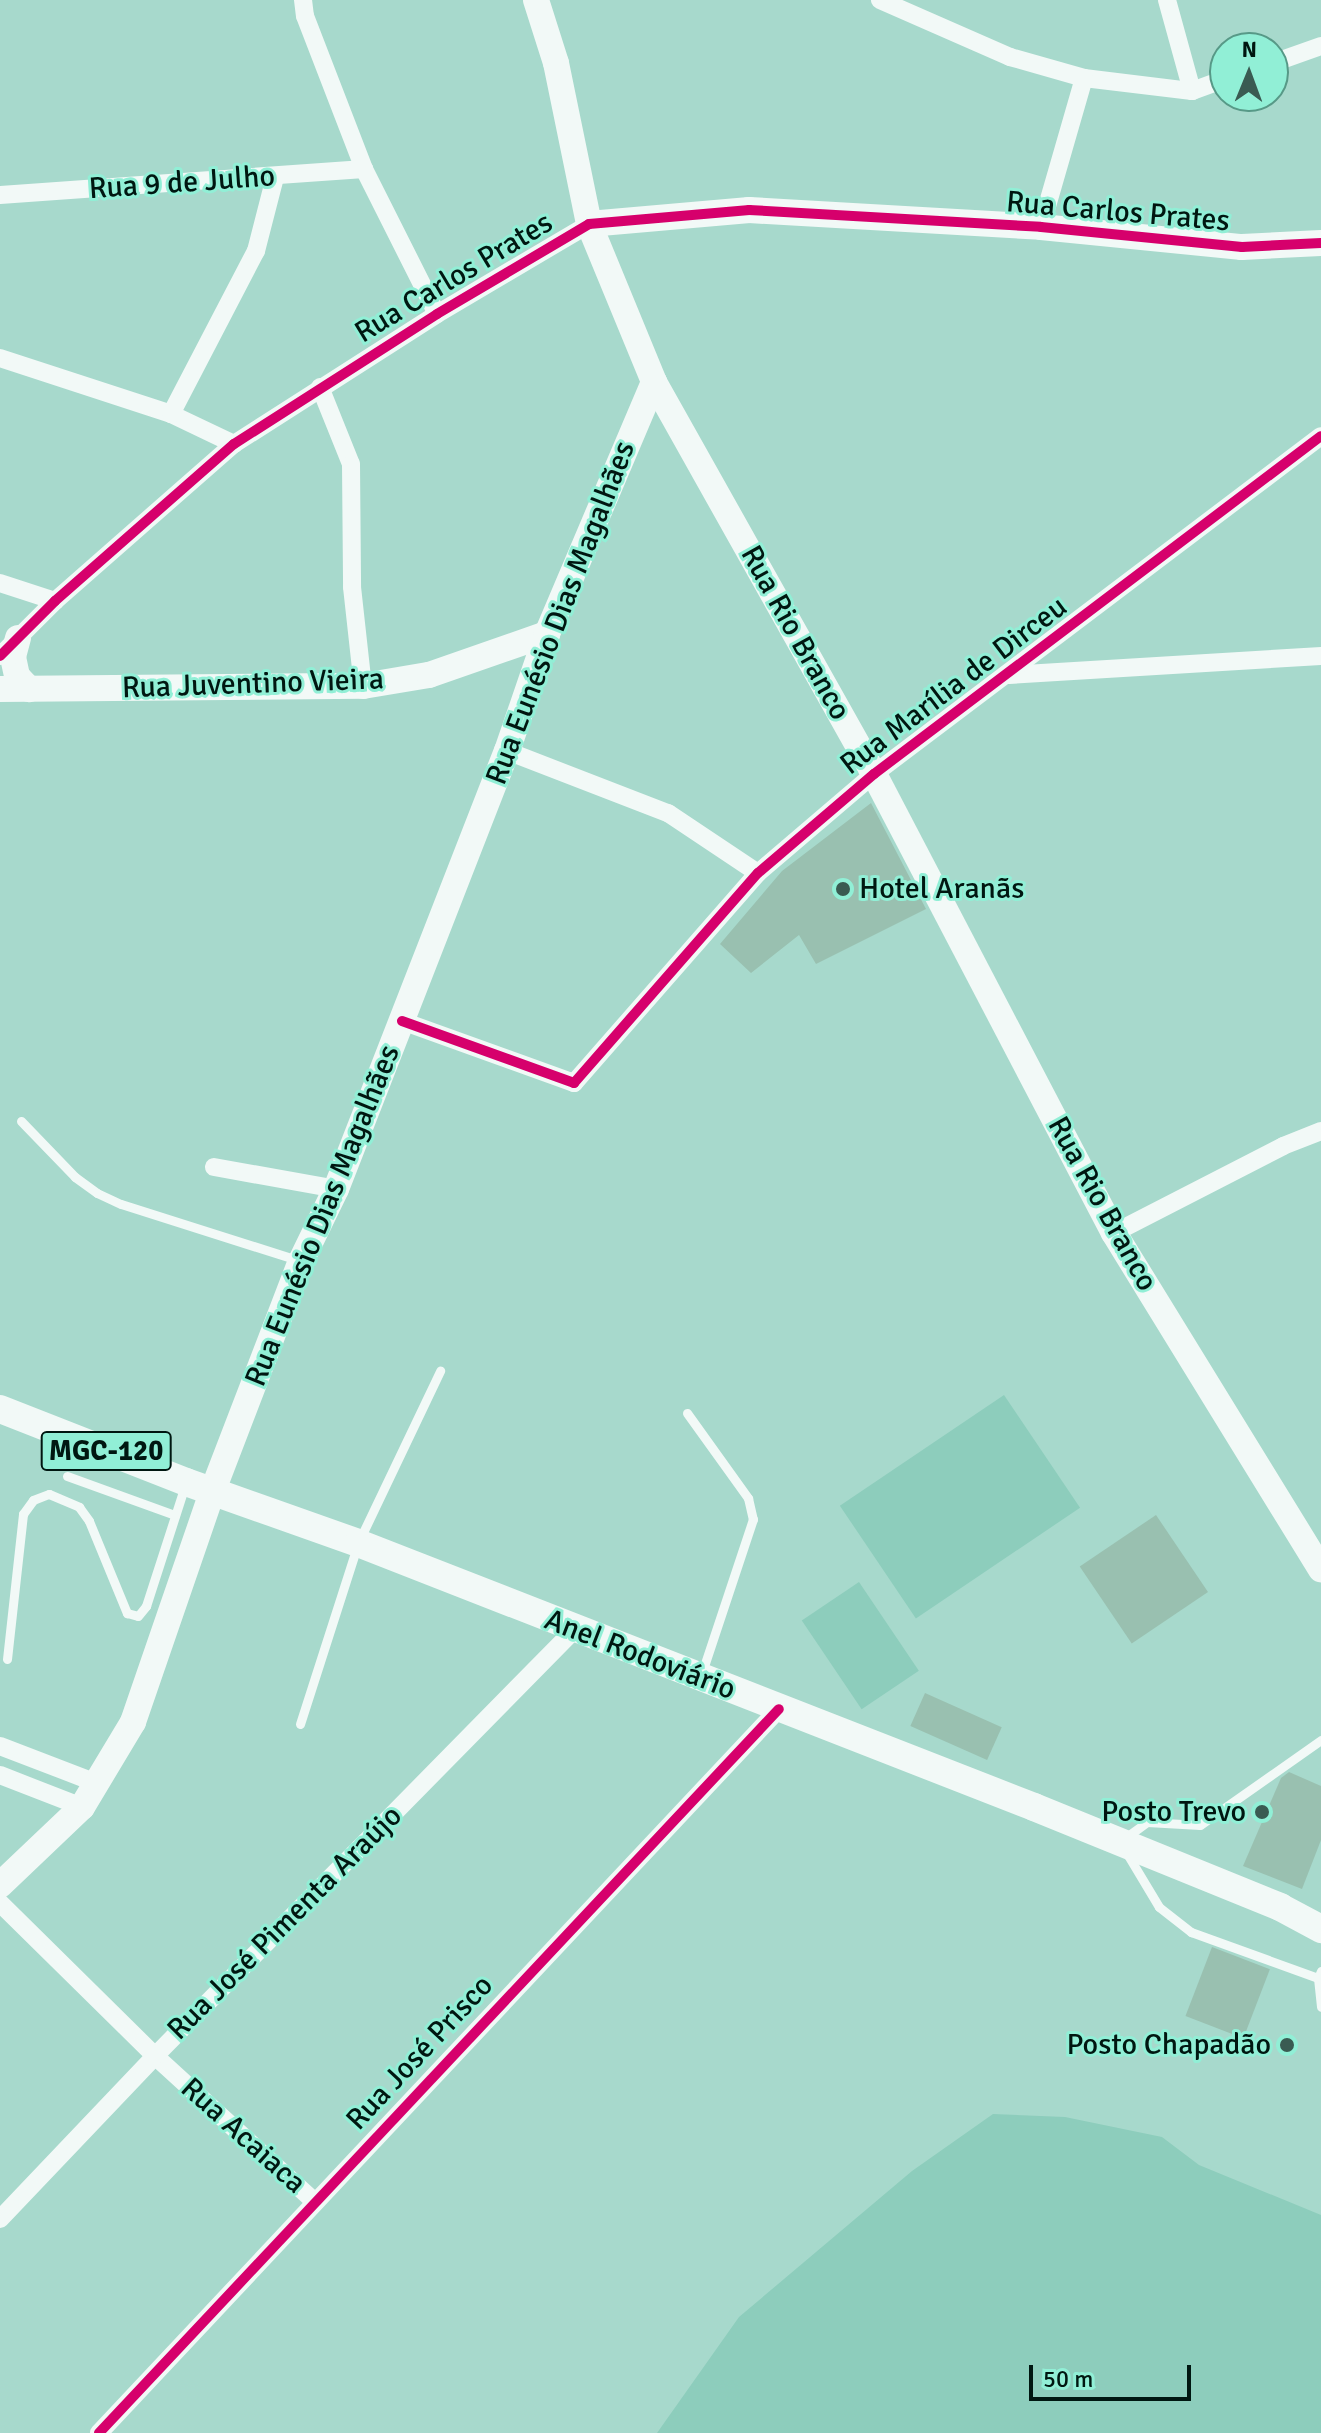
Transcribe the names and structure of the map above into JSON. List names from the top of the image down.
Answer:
{
  "streets": {
    "main road": [
      "Rua Carlos Prates",
      "Rua Eunésio Dias Magalhães",
      "Rua Rio Branco",
      "Rua Juventino Vieira",
      "MGC-120",
      "Anel Rodoviário"
    ],
    "street": [
      "Rua 9 de Julho",
      "Rua Marília de Dirceu",
      "Rua José Pimenta Araújo",
      "Rua José Prisco",
      "Rua Acaiaca"
    ]
  },
  "crossings": [
    ["Rua Carlos Prates", "Rua Rio Branco"],
    ["Rua Eunésio Dias Magalhães", "Rua Rio Branco"],
    ["Rua Eunésio Dias Magalhães", "Rua Juventino Vieira"],
    ["Rua Eunésio Dias Magalhães", "Rua Marília de Dirceu"],
    ["Rua Eunésio Dias Magalhães", "Anel Rodoviário"],
    ["Rua Rio Branco", "Rua Marília de Dirceu"],
    ["Anel Rodoviário", "Rua José Pimenta Araújo"],
    ["Anel Rodoviário", "Rua José Prisco"],
    ["Rua José Pimenta Araújo", "Rua Acaiaca"],
    ["Rua José Prisco", "Rua Acaiaca"]
  ],
  "places": ["Hotel Aranãs", "Posto Trevo", "Posto Chapadão"],
  "scale_bar": "50 m",
  "north": "top"
}
